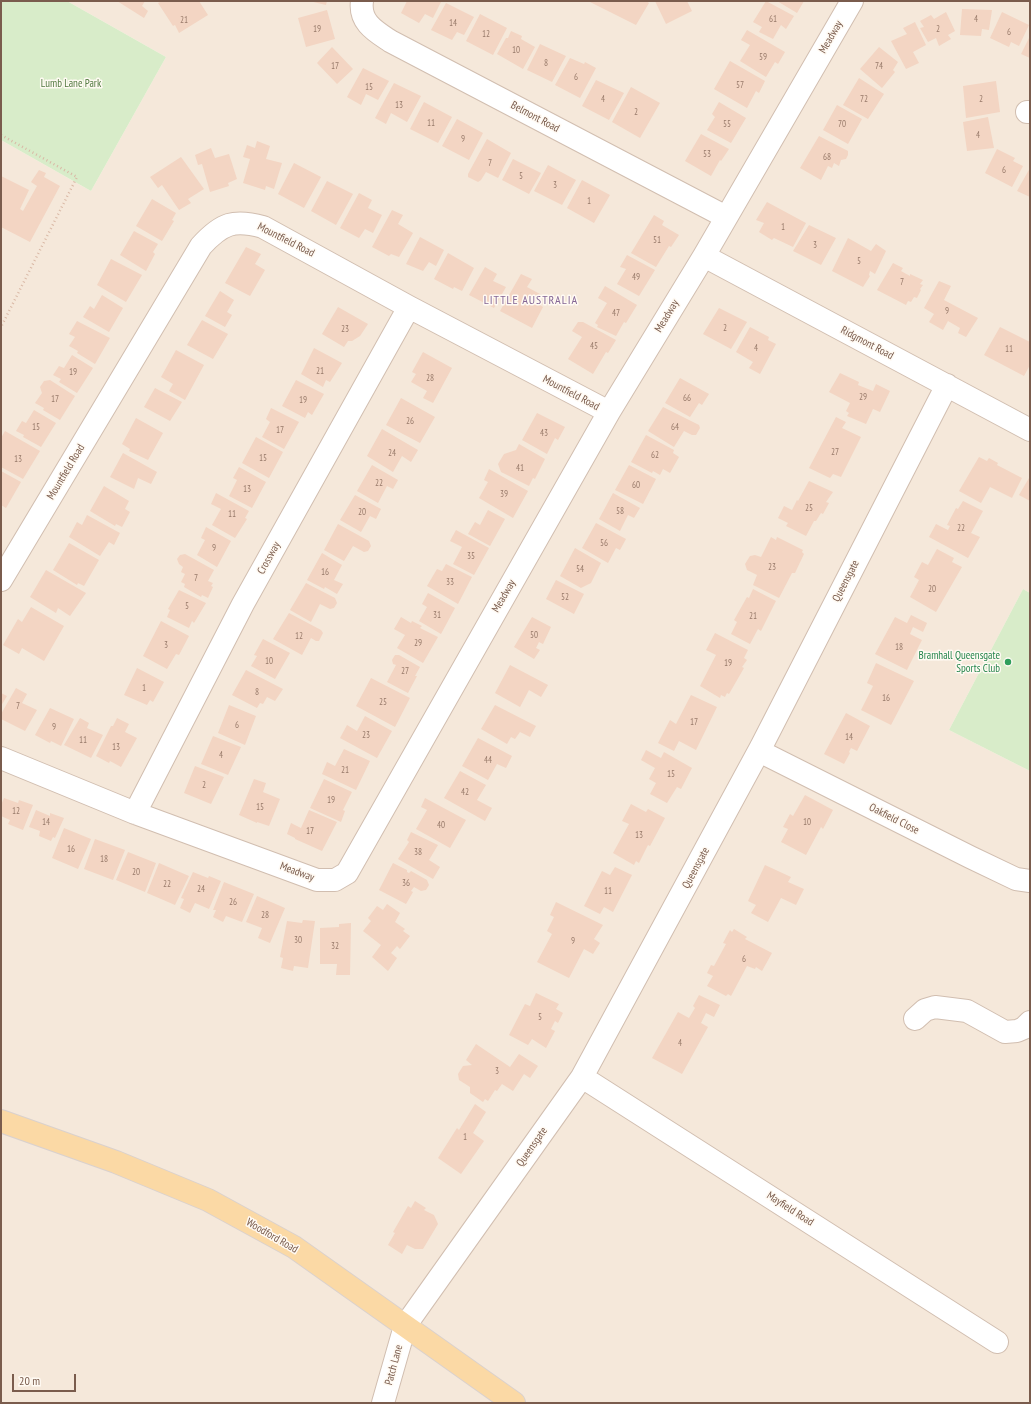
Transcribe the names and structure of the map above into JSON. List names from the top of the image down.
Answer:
{
  "streets": {
    "main road": ["Woodford Road"],
    "street": [
      "Meadway",
      "Belmont Road",
      "Mountfield Road",
      "Ridgmont Road",
      "Crossway",
      "Queensgate",
      "Oakfield Close",
      "Mayfield Road",
      "Patch Lane"
    ]
  },
  "crossings": [
    ["Meadway", "Belmont Road"],
    ["Meadway", "Mountfield Road"],
    ["Meadway", "Ridgmont Road"],
    ["Meadway", "Crossway"],
    ["Mountfield Road", "Crossway"],
    ["Ridgmont Road", "Queensgate"],
    ["Queensgate", "Oakfield Close"],
    ["Queensgate", "Mayfield Road"],
    ["Queensgate", "Woodford Road"],
    ["Queensgate", "Patch Lane"],
    ["Woodford Road", "Patch Lane"]
  ],
  "districts": ["LITTLE AUSTRALIA"],
  "parks": ["Lumb Lane Park"],
  "places": ["Bramhall Queensgate Sports Club"],
  "house_numbers": [
    "61",
    "4",
    "21",
    "14",
    "19",
    "2",
    "6",
    "12",
    "10",
    "59",
    "8",
    "17",
    "74",
    "6",
    "57",
    "15",
    "4",
    "72",
    "2",
    "13",
    "2",
    "11",
    "55",
    "70",
    "4",
    "9",
    "53",
    "68",
    "7",
    "6",
    "5",
    "3",
    "1",
    "1",
    "51",
    "3",
    "5",
    "49",
    "7",
    "9",
    "47",
    "2",
    "23",
    "45",
    "4",
    "11",
    "21",
    "19",
    "28",
    "29",
    "66",
    "17",
    "19",
    "26",
    "15",
    "64",
    "17",
    "43",
    "27",
    "24",
    "62",
    "15",
    "13",
    "41",
    "22",
    "60",
    "13",
    "39",
    "25",
    "58",
    "20",
    "11",
    "22",
    "56",
    "9",
    "35",
    "23",
    "54",
    "16",
    "7",
    "33",
    "20",
    "52",
    "5",
    "31",
    "21",
    "50",
    "12",
    "29",
    "3",
    "18",
    "10",
    "19",
    "27",
    "1",
    "8",
    "16",
    "25",
    "7",
    "17",
    "6",
    "9",
    "23",
    "14",
    "11",
    "13",
    "4",
    "44",
    "21",
    "15",
    "2",
    "42",
    "19",
    "15",
    "12",
    "14",
    "10",
    "40",
    "17",
    "13",
    "16",
    "38",
    "18",
    "20",
    "36",
    "22",
    "24",
    "11",
    "26",
    "28",
    "30",
    "9",
    "32",
    "6",
    "5",
    "4",
    "3",
    "1"
  ],
  "scale_bar": "20 m"
}
